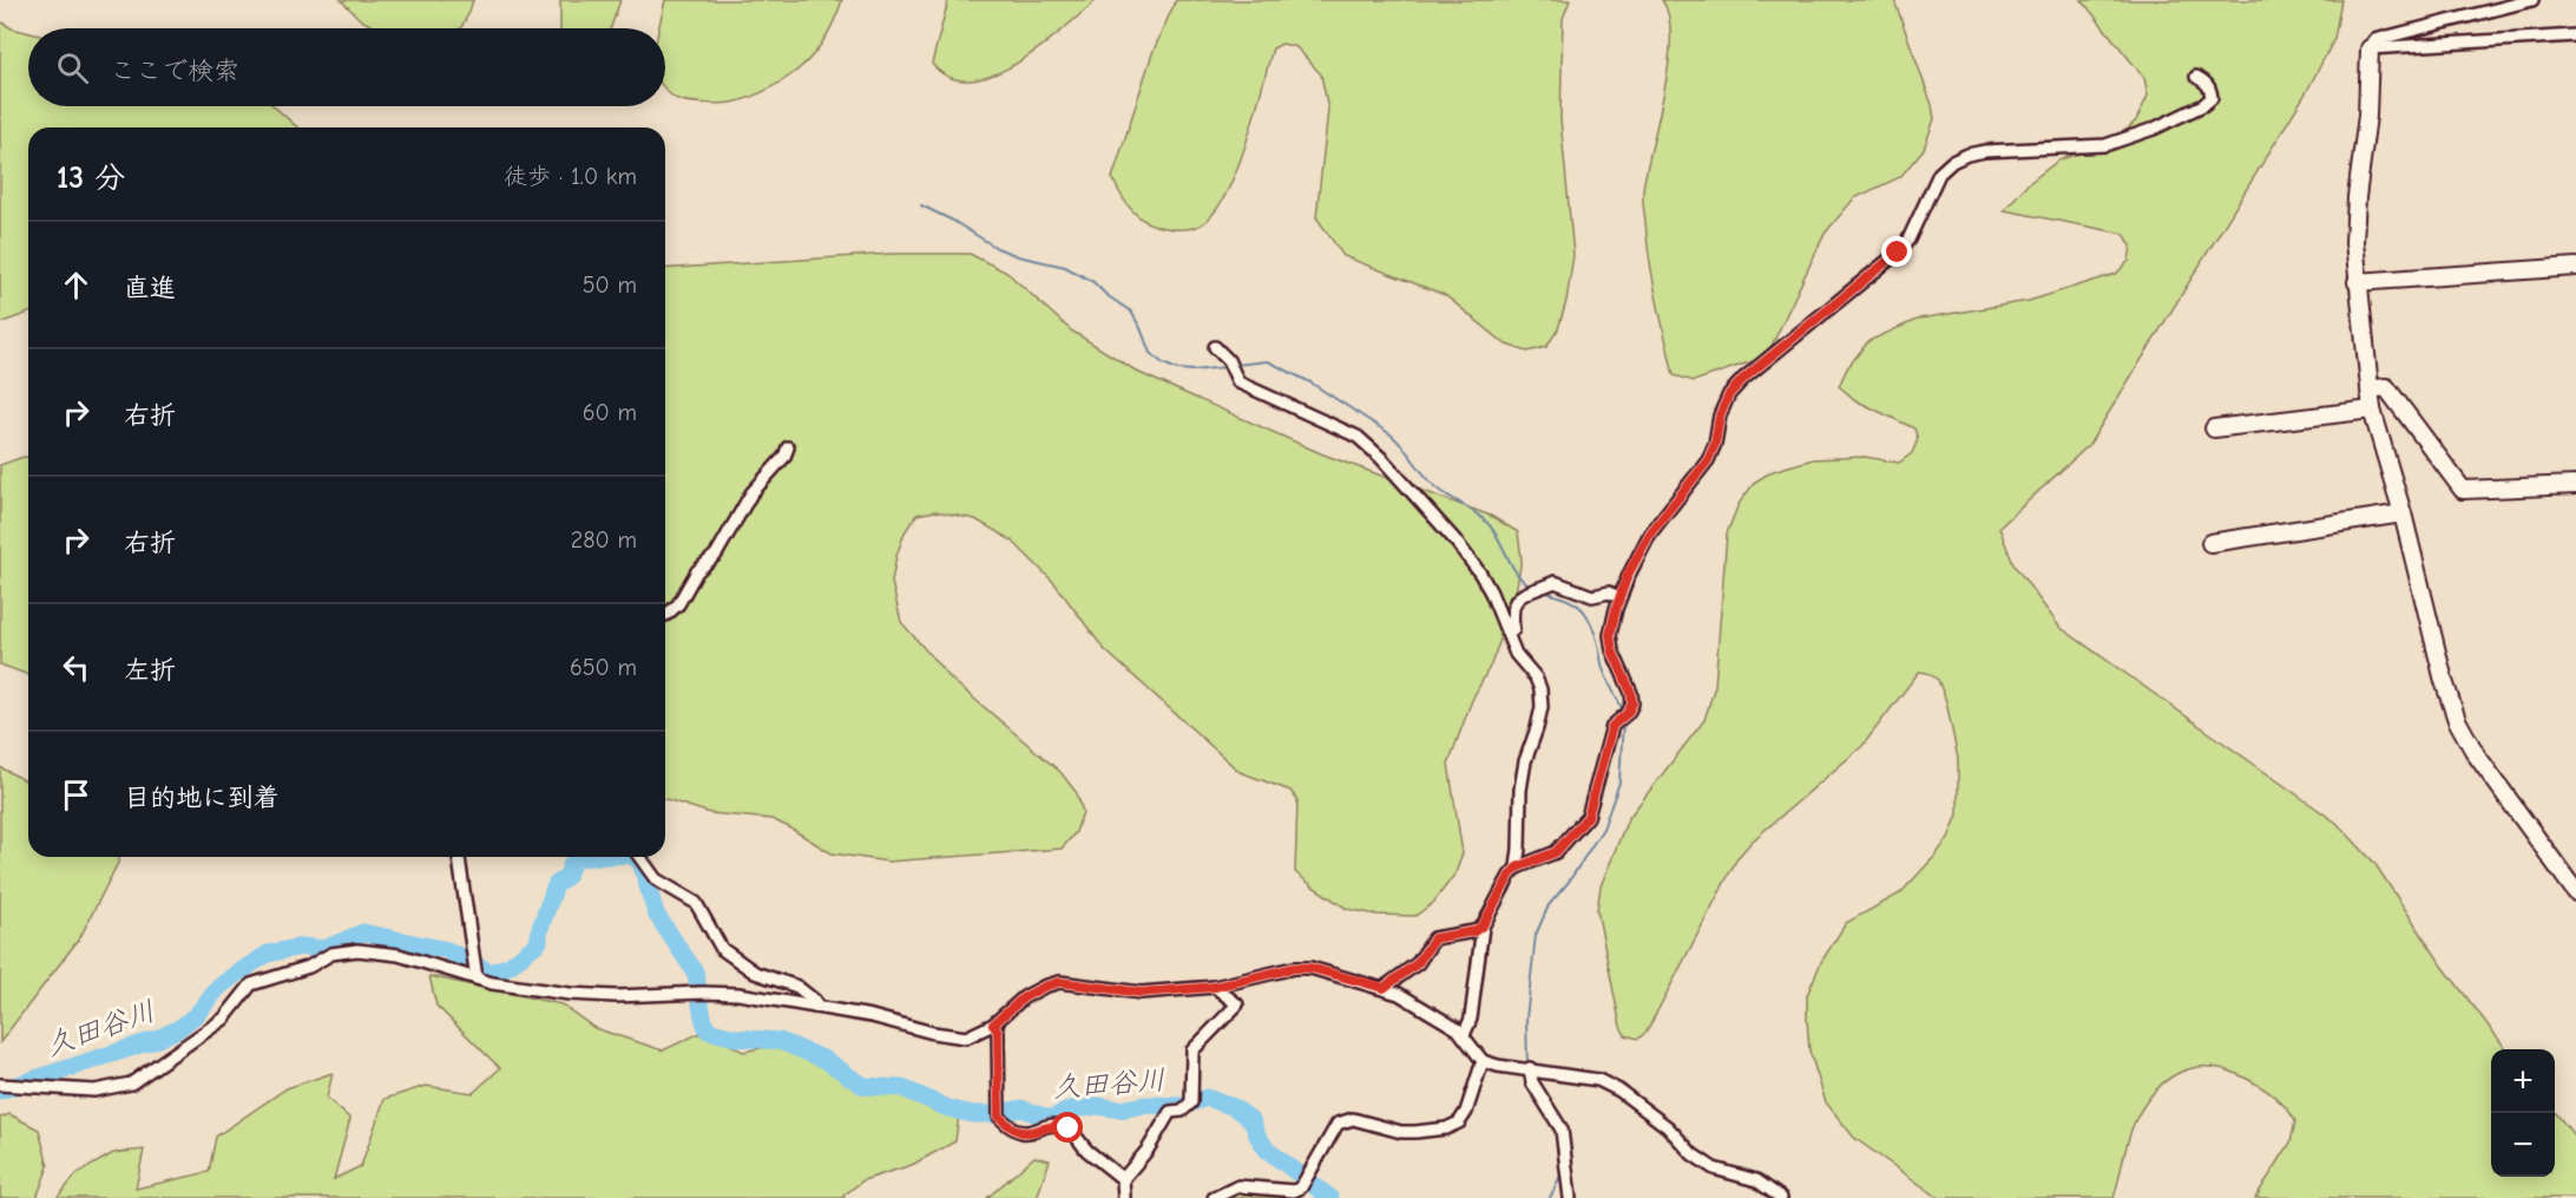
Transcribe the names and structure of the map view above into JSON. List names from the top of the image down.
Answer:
{
  "water": ["久田谷川"],
  "page": {
    "search": "ここで検索",
    "heading": ["13 分", "徒歩 · 1.0 km"],
    "list": [
      ["直進", "50 m"],
      ["右折", "60 m"],
      ["右折", "280 m"],
      ["左折", "650 m"],
      "目的地に到着"
    ],
    "map_buttons": ["+", "−"]
  }
}
